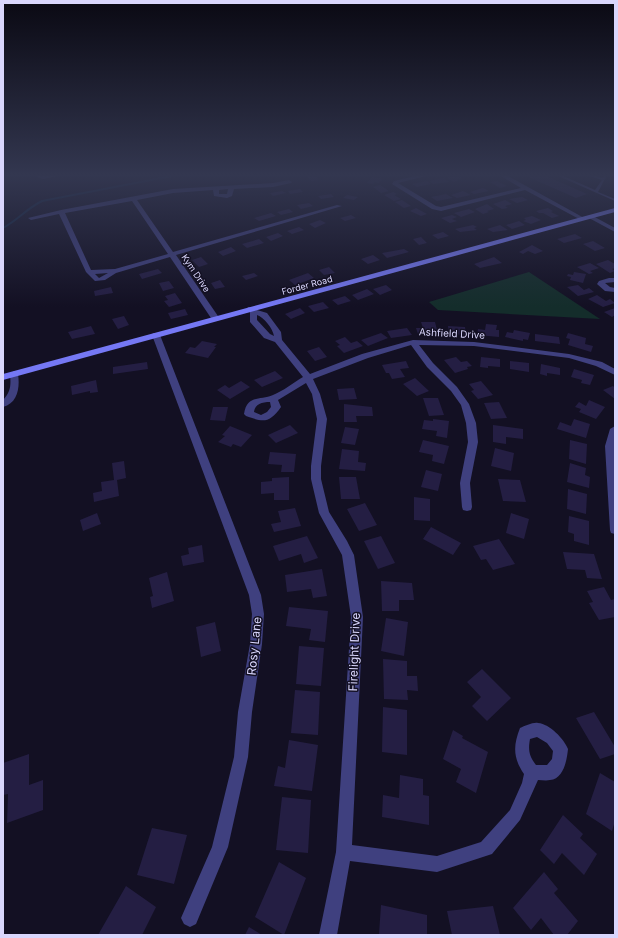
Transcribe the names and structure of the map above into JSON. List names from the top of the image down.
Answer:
{
  "streets": {
    "main road": ["Forder Road"],
    "street": [
      "Kym Drive",
      "Ashfield Drive",
      "Rosy Lane",
      "Firelight Drive"
    ]
  },
  "crossings": [
    ["Kym Drive", "Forder Road"],
    ["Forder Road", "Rosy Lane"],
    ["Forder Road", "Firelight Drive"],
    ["Ashfield Drive", "Firelight Drive"]
  ]
}
